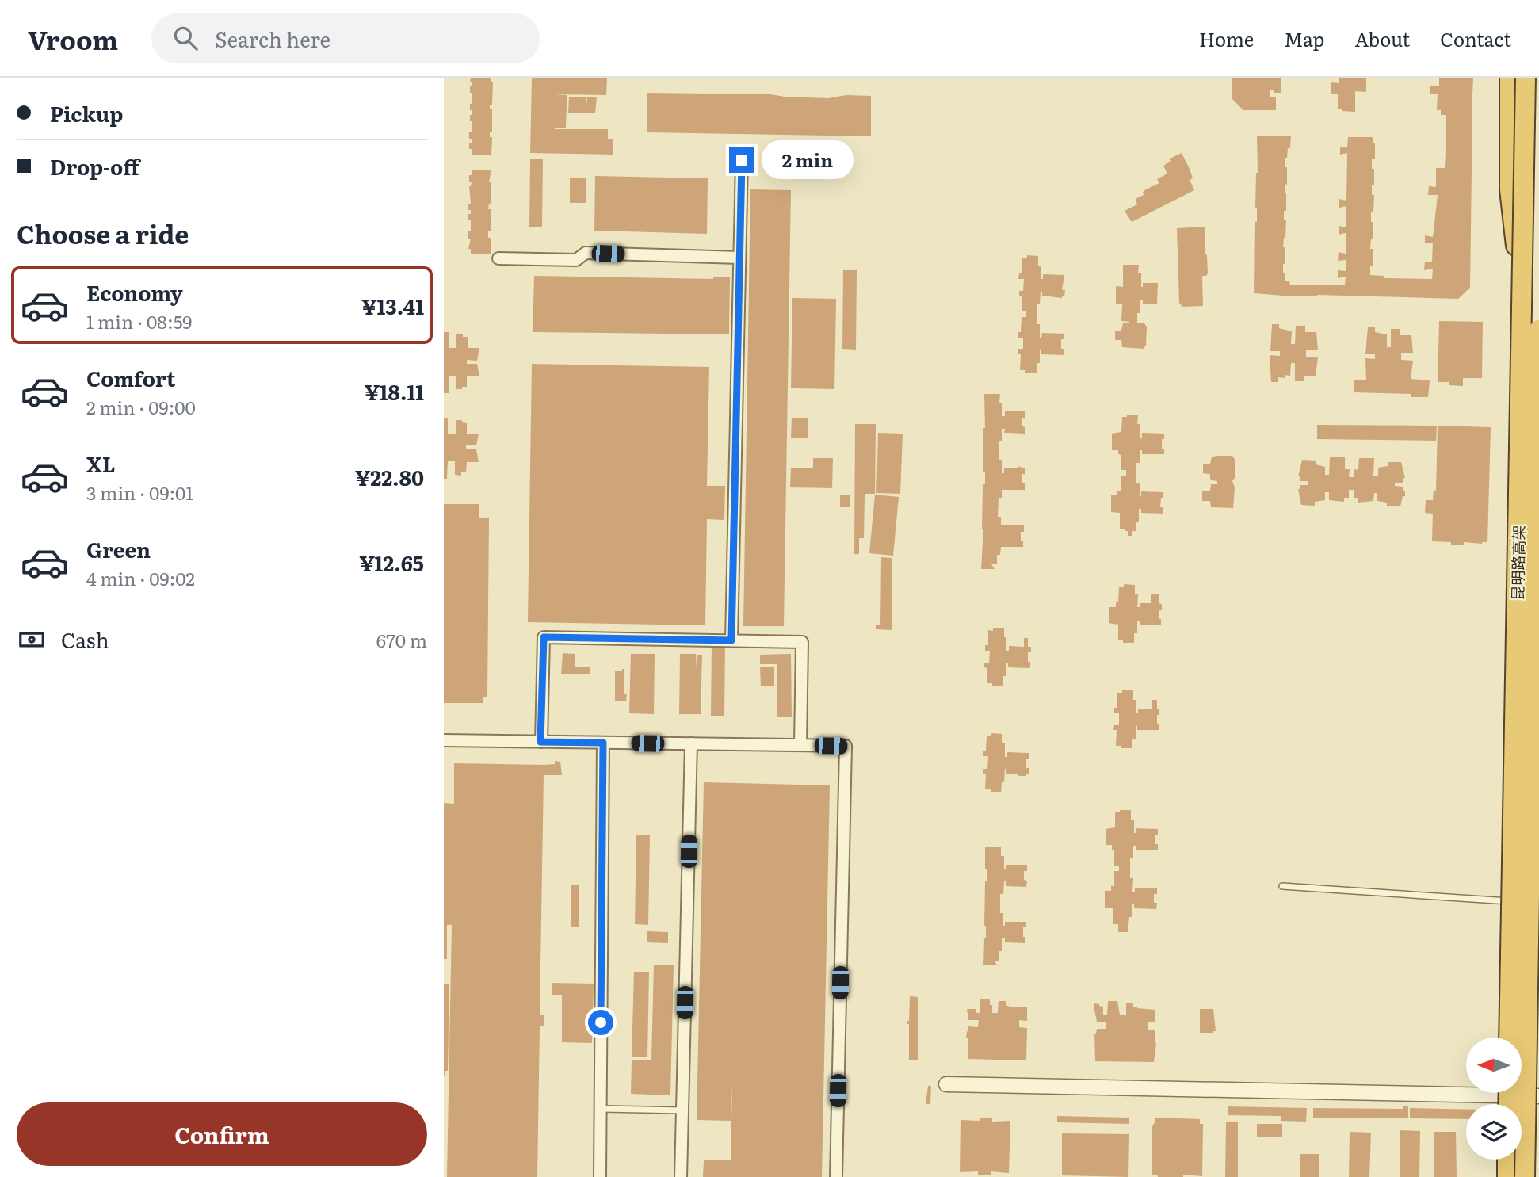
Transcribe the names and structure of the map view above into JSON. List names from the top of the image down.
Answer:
{
  "streets": {
    "highway": ["昆明路高架"]
  },
  "north": "left",
  "page": {
    "header": "Vroom",
    "search": "Search here",
    "nav": [
      "Home",
      "Map",
      "About",
      "Contact"
    ],
    "banner": ["Pickup", "Drop-off"],
    "bubble": "2 min",
    "heading": "Choose a ride",
    "list": [
      {
        "name": "Economy",
        "note": "1 min · 08:59",
        "value": "¥13.41"
      },
      {
        "name": "Comfort",
        "note": "2 min · 09:00",
        "value": "¥18.11"
      },
      {
        "name": "XL",
        "note": "3 min · 09:01",
        "value": "¥22.80"
      },
      {
        "name": "Green",
        "note": "4 min · 09:02",
        "value": "¥12.65"
      }
    ],
    "pay": ["Cash", "670 m"],
    "buttons": "Confirm"
  }
}
